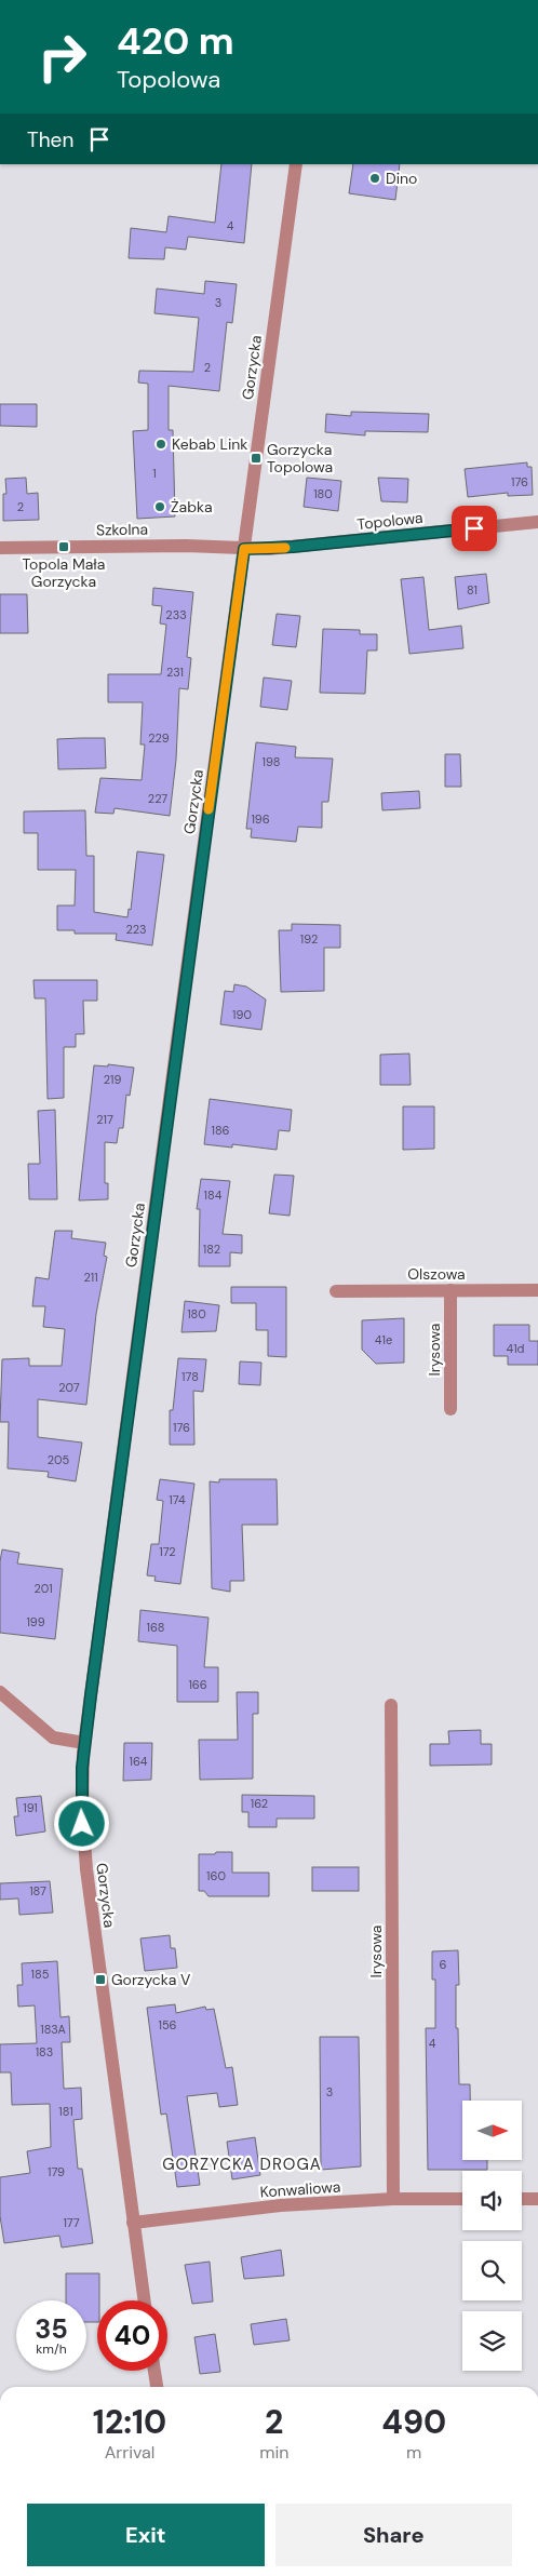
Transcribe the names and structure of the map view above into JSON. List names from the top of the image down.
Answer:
{
  "streets": {
    "street": [
      "Gorzycka",
      "Topolowa",
      "Szkolna",
      "Olszowa",
      "Irysowa",
      "Konwaliowa"
    ]
  },
  "crossings": [
    ["Gorzycka", "Topolowa"],
    ["Gorzycka", "Szkolna"],
    ["Gorzycka", "Konwaliowa"],
    ["Topolowa", "Szkolna"],
    ["Olszowa", "Irysowa"],
    ["Irysowa", "Konwaliowa"]
  ],
  "districts": ["GORZYCKA DROGA"],
  "places": {
    "other": ["Dino", "Kebab Link", "Żabka"],
    "transit": ["Gorzycka Topolowa", "Topola Mała Gorzycka", "Gorzycka V"]
  },
  "house_numbers": [
    "4",
    "3",
    "2",
    "1",
    "176",
    "180",
    "2",
    "81",
    "233",
    "231",
    "229",
    "198",
    "227",
    "196",
    "223",
    "192",
    "190",
    "219",
    "217",
    "186",
    "184",
    "182",
    "211",
    "180",
    "41e",
    "41d",
    "178",
    "207",
    "176",
    "205",
    "174",
    "172",
    "201",
    "199",
    "168",
    "166",
    "164",
    "162",
    "191",
    "160",
    "187",
    "6",
    "185",
    "156",
    "183A",
    "4",
    "183",
    "3",
    "181",
    "179",
    "177"
  ],
  "north": "right",
  "page": {
    "turn": ["420 m", "Topolowa"],
    "then": "Then",
    "speed": "35 km/h",
    "limit": "40",
    "eta": [
      "12:10",
      "Arrival",
      "2",
      "min",
      "490",
      "m"
    ],
    "buttons": ["Exit", "Share"]
  }
}
